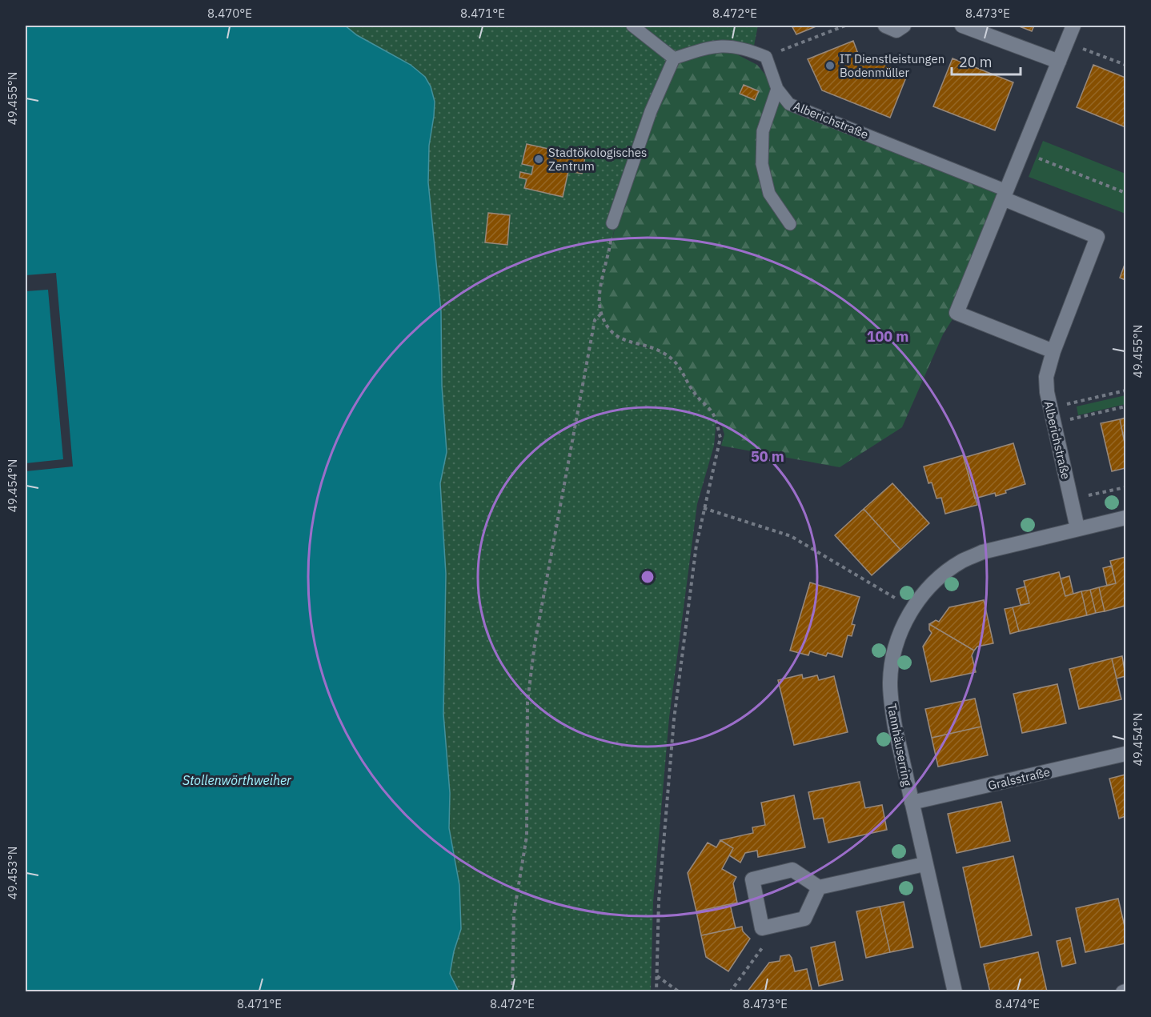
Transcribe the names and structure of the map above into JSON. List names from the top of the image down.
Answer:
{
  "streets": {
    "street": ["Alberichstraße", "Tannhäuserring", "Gralsstraße"]
  },
  "crossings": [
    ["Alberichstraße", "Tannhäuserring"],
    ["Tannhäuserring", "Gralsstraße"]
  ],
  "water": ["Stollenwörthweiher"],
  "places": ["IT Dienstleistungen Bodenmüller", "Stadtökologisches Zentrum"],
  "scale_bar": "20 m",
  "coordinates": [
    "8.470°E",
    "8.471°E",
    "8.472°E",
    "8.473°E",
    "49.455°N",
    "49.454°N",
    "49.453°N",
    "8.474°E"
  ],
  "rings": ["100 m", "50 m"]
}
